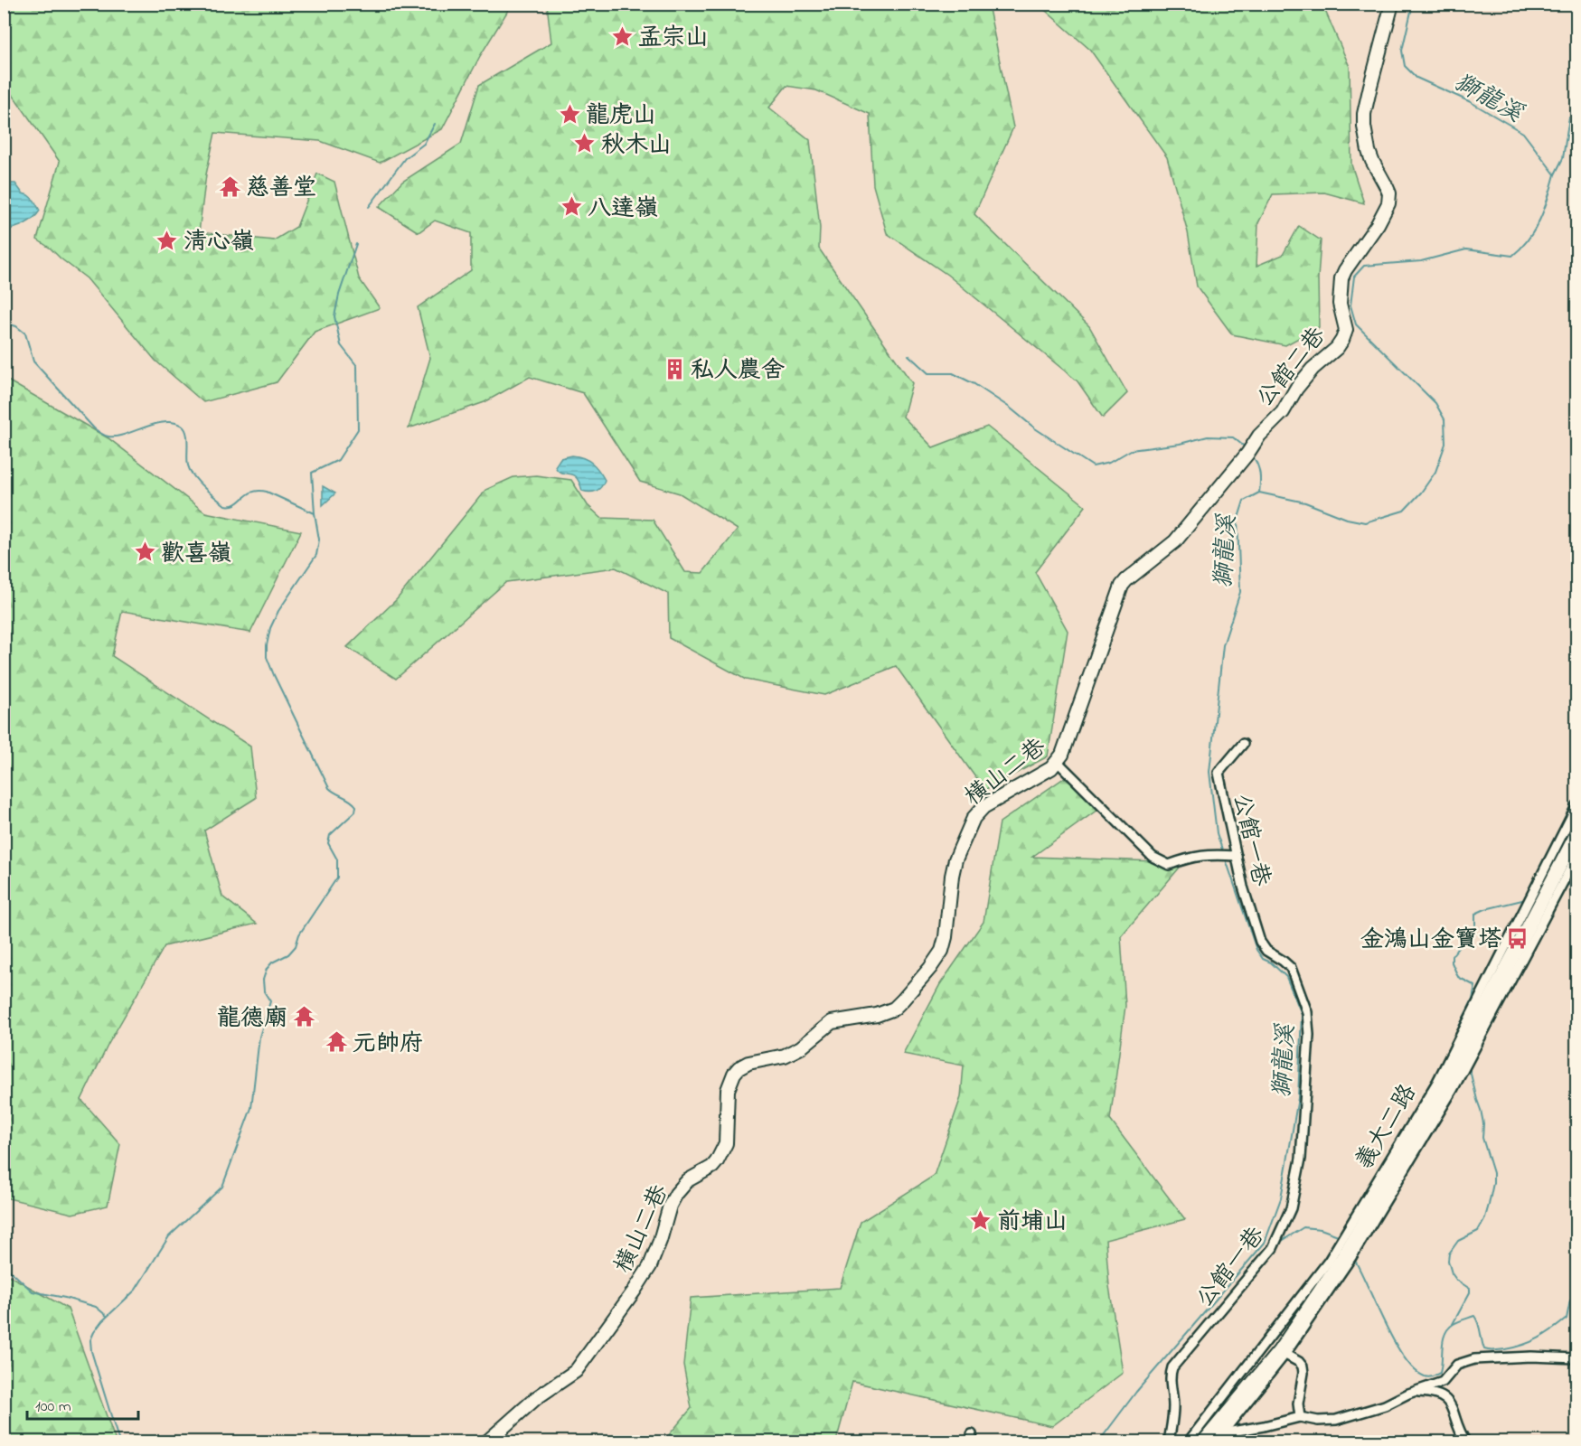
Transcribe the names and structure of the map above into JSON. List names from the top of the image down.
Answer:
{
  "streets": {
    "street": [
      "公館二巷",
      "橫山二巷",
      "公館一巷",
      "義大二路"
    ]
  },
  "crossings": [
    ["公館二巷", "橫山二巷"],
    ["橫山二巷", "公館一巷"]
  ],
  "water": ["獅龍溪"],
  "places": {
    "place": [
      "孟宗山",
      "龍虎山",
      "秋木山",
      "八達嶺",
      "清心嶺",
      "歡喜嶺",
      "前埔山"
    ],
    "temple": ["慈善堂", "龍德廟", "元帥府"],
    "building": ["私人農舍"],
    "bus stop": ["金鴻山金寶塔"]
  },
  "scale_bar": "100 m"
}
